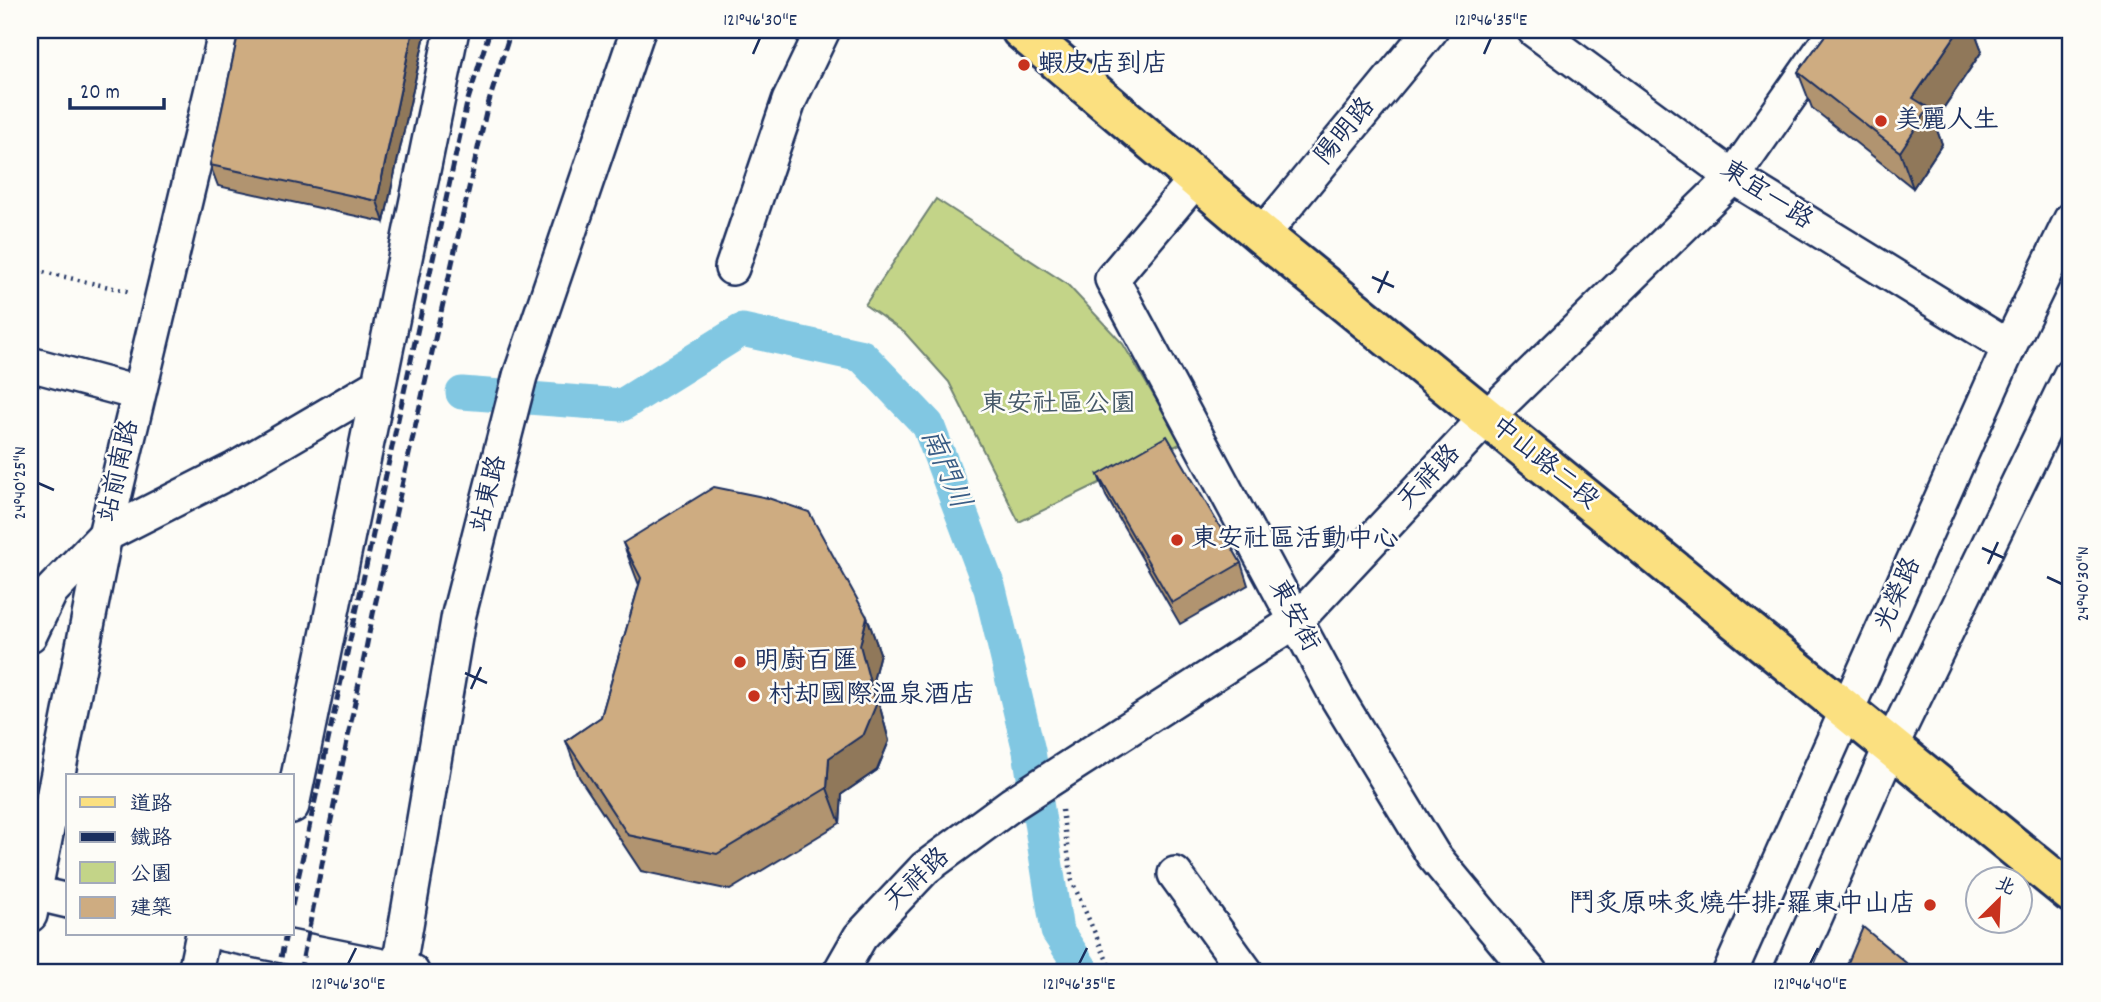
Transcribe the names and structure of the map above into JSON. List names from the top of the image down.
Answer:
{
  "streets": {
    "main road": ["中山路二段"],
    "street": [
      "陽明路",
      "東宜一路",
      "站前南路",
      "天祥路",
      "站東路",
      "光榮路",
      "東安街"
    ]
  },
  "crossings": [
    ["陽明路", "中山路二段"],
    ["東宜一路", "天祥路"],
    ["東宜一路", "光榮路"],
    ["中山路二段", "天祥路"],
    ["中山路二段", "光榮路"],
    ["中山路二段", "東安街"],
    ["天祥路", "東安街"]
  ],
  "water": ["南門川"],
  "parks": ["東安社區公園"],
  "places": [
    "蝦皮店到店",
    "美麗人生",
    "東安社區活動中心",
    "明廚百匯",
    "村却國際溫泉酒店",
    "鬥炙原味炙燒牛排-羅東中山店"
  ],
  "legend": [
    "道路",
    "鐵路",
    "公園",
    "建築"
  ],
  "scale_bar": "20 m",
  "north": "top right",
  "coordinates": [
    "121°46'30\"E",
    "121°46'35\"E",
    "24°40'25\"N",
    "24°40'30\"N",
    "121°46'40\"E"
  ]
}
